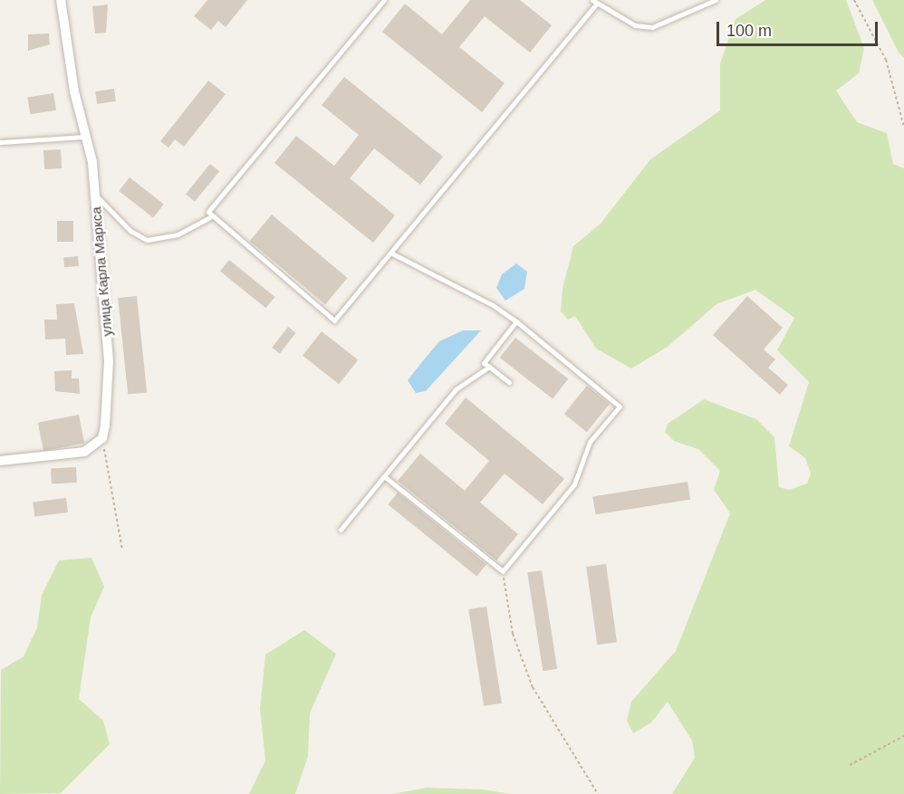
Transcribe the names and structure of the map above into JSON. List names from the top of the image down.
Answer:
{
  "streets": {
    "street": ["улица Карла Маркса"]
  },
  "scale_bar": "100 m"
}
